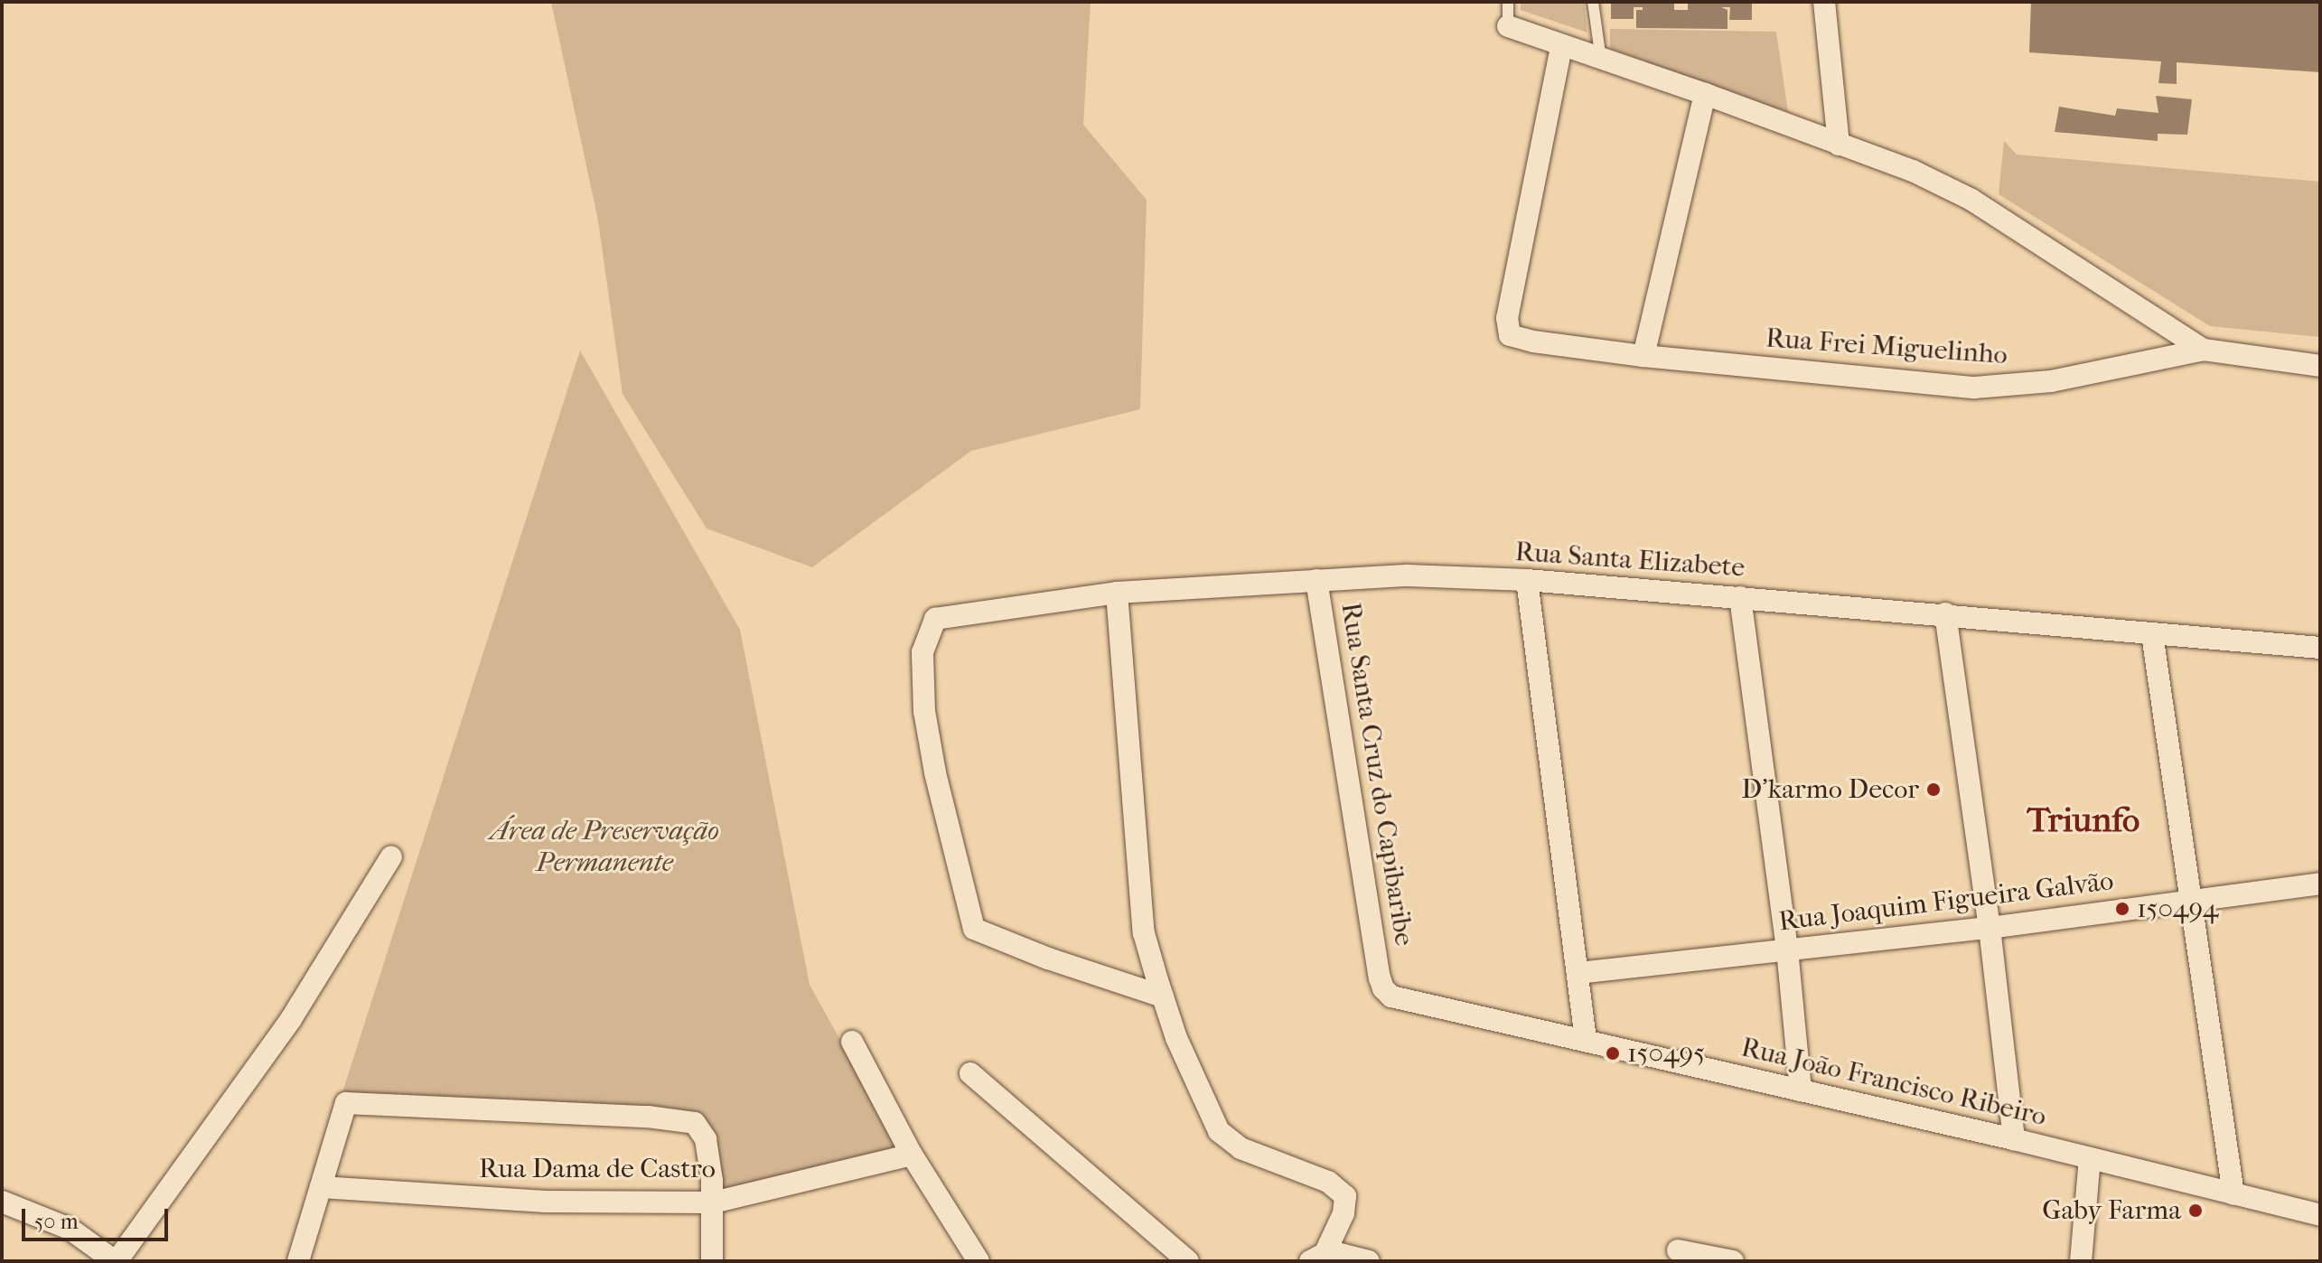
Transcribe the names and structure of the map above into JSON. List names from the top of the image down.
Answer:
{
  "streets": {
    "street": [
      "Rua Frei Miguelinho",
      "Rua Santa Elizabete",
      "Rua Santa Cruz do Capibaribe",
      "Rua Joaquim Figueira Galvão",
      "Rua João Francisco Ribeiro",
      "Rua Dama de Castro"
    ]
  },
  "crossings": [
    ["Rua Santa Elizabete", "Rua Santa Cruz do Capibaribe"],
    ["Rua Santa Cruz do Capibaribe", "Rua João Francisco Ribeiro"]
  ],
  "districts": ["Triunfo"],
  "parks": ["Área de Preservação Permanente"],
  "places": [
    "D'karmo Decor",
    "150494",
    "150495",
    "Gaby Farma"
  ],
  "scale_bar": "50 m"
}
